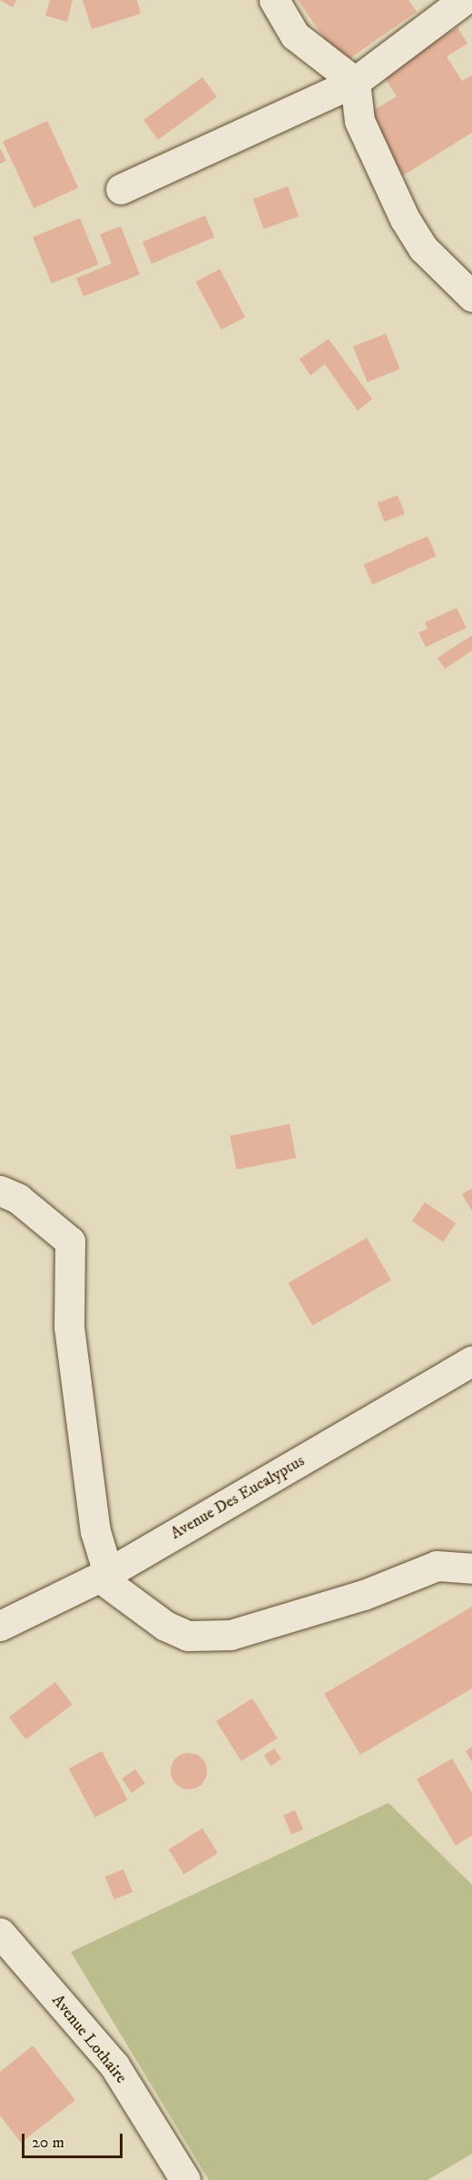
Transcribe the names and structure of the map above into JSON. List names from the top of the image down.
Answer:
{
  "streets": {
    "street": ["Avenue Des Eucalyptus", "Avenue Lothaire"]
  },
  "scale_bar": "20 m"
}
